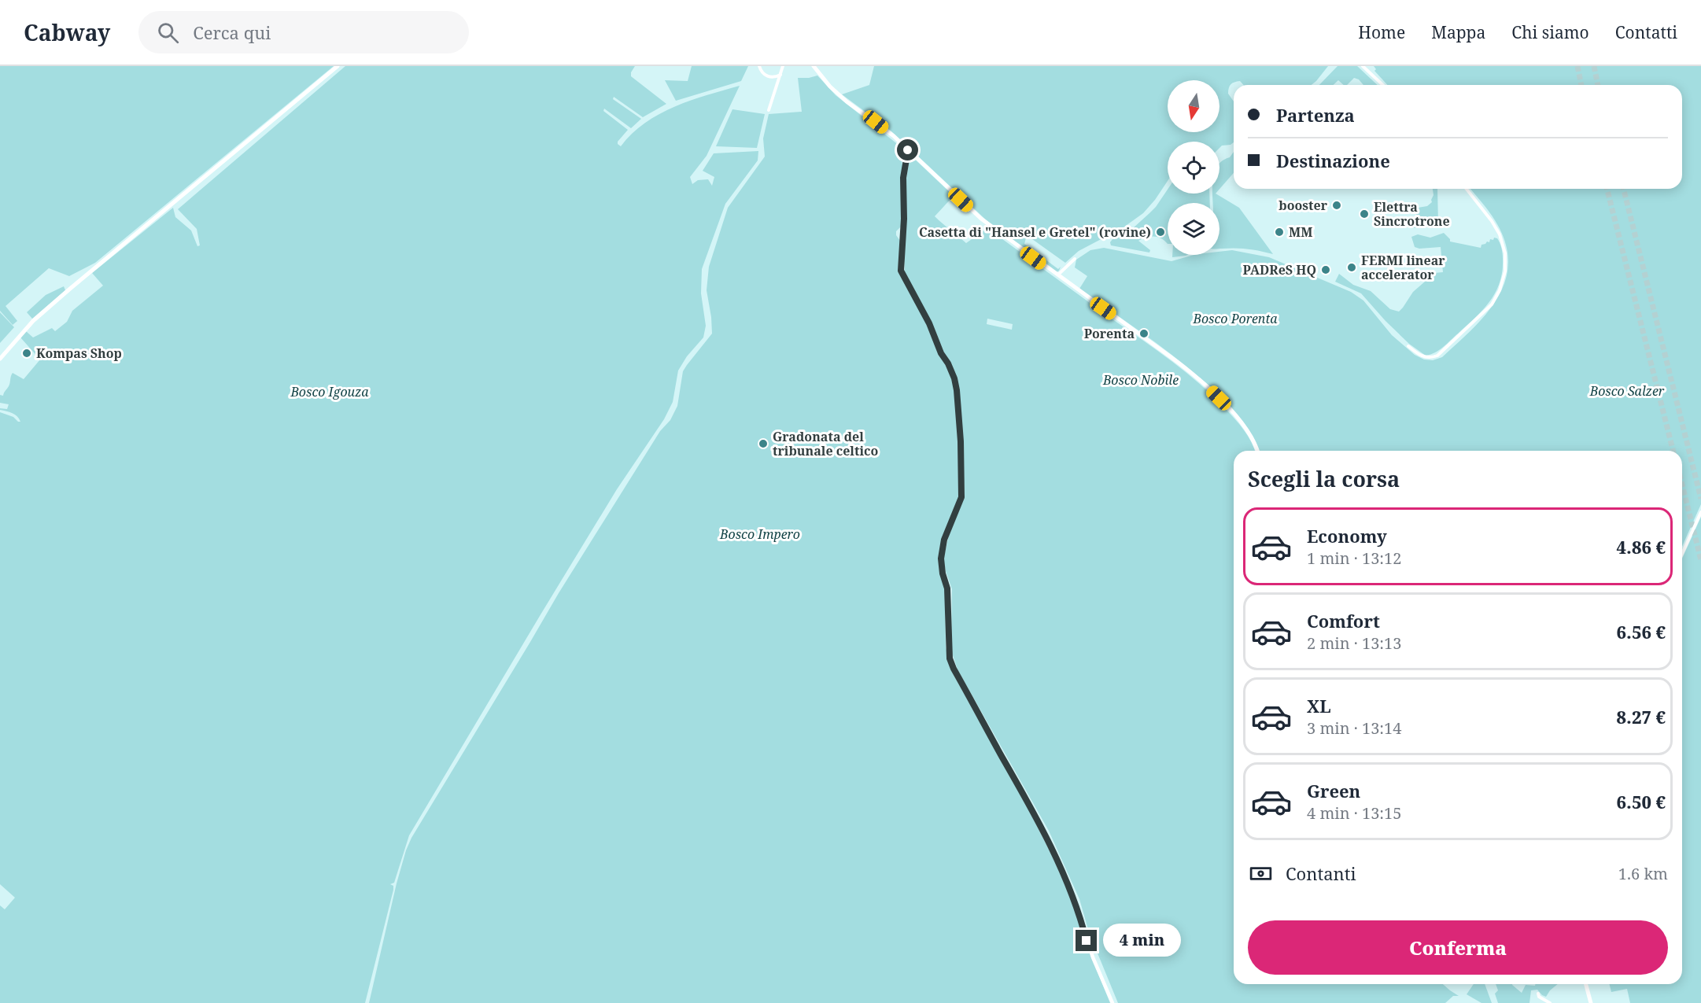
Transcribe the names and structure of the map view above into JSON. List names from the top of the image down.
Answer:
{
  "parks": [
    "Bosco Porenta",
    "Bosco Nobile",
    "Bosco Salzer",
    "Bosco Igouza",
    "Bosco Impero"
  ],
  "places": [
    "booster",
    "Elettra Sincrotrone",
    "Casetta di \"Hansel e Gretel\" (rovine)",
    "MM",
    "FERMI linear accelerator",
    "PADReS HQ",
    "Porenta",
    "Kompas Shop",
    "Gradonata del tribunale celtico"
  ],
  "north": "bottom",
  "page": {
    "header": "Cabway",
    "search": "Cerca qui",
    "nav": [
      "Home",
      "Mappa",
      "Chi siamo",
      "Contatti"
    ],
    "banner": ["Partenza", "Destinazione"],
    "heading": "Scegli la corsa",
    "list": [
      {
        "name": "Economy",
        "note": "1 min · 13:12",
        "value": "4.86 €"
      },
      {
        "name": "Comfort",
        "note": "2 min · 13:13",
        "value": "6.56 €"
      },
      {
        "name": "XL",
        "note": "3 min · 13:14",
        "value": "8.27 €"
      },
      {
        "name": "Green",
        "note": "4 min · 13:15",
        "value": "6.50 €"
      }
    ],
    "pay": ["Contanti", "1.6 km"],
    "buttons": "Conferma",
    "bubble": "4 min"
  }
}
